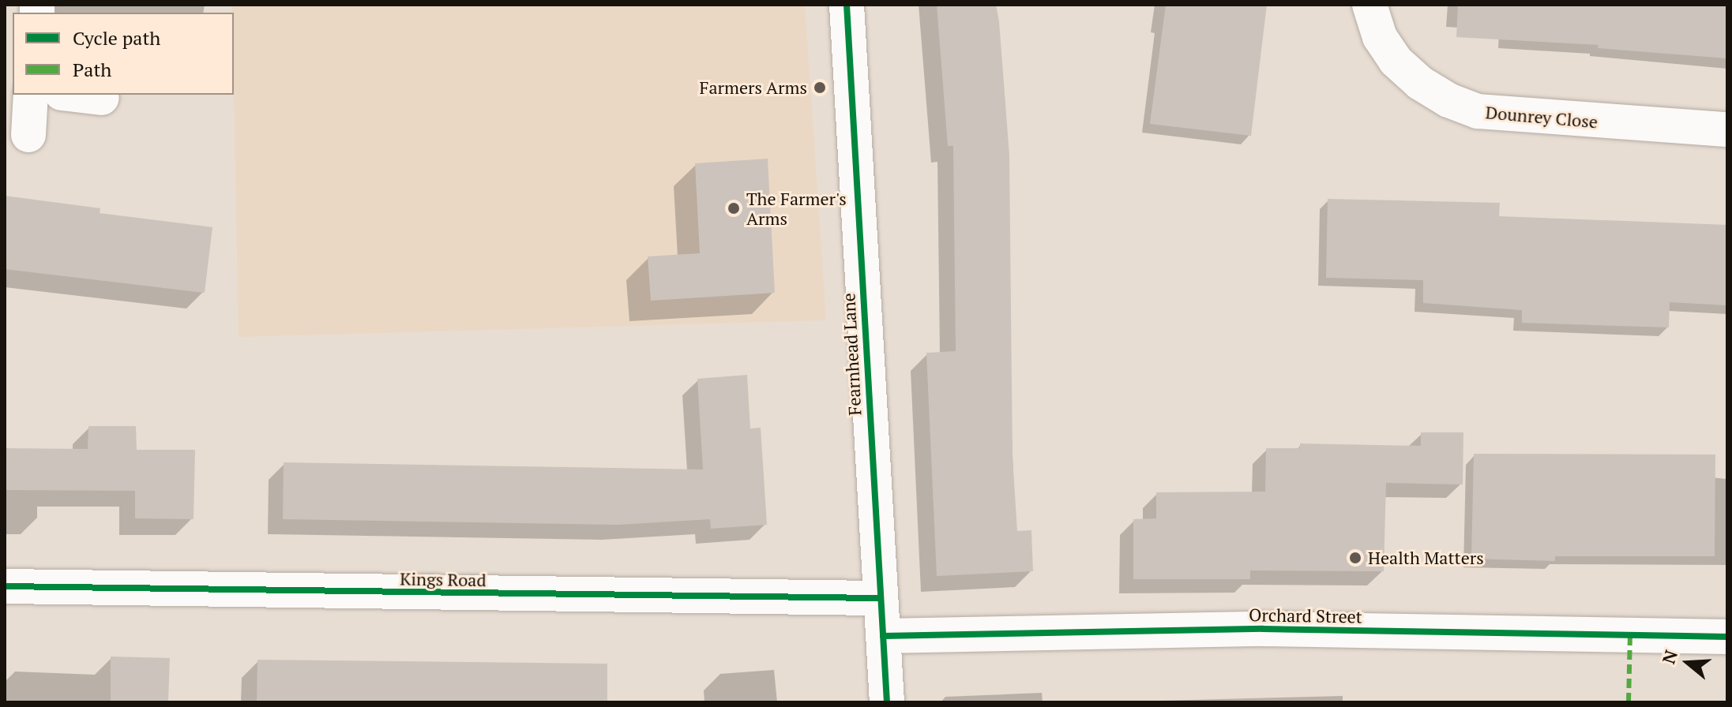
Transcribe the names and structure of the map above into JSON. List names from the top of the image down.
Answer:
{
  "streets": {
    "street": [
      "Dounrey Close",
      "Fearnhead Lane",
      "Kings Road",
      "Orchard Street"
    ]
  },
  "crossings": [
    ["Fearnhead Lane", "Kings Road"],
    ["Fearnhead Lane", "Orchard Street"]
  ],
  "places": ["Farmers Arms", "The Farmer's Arms", "Health Matters"],
  "legend": ["Cycle path", "Path"],
  "north": "left"
}
